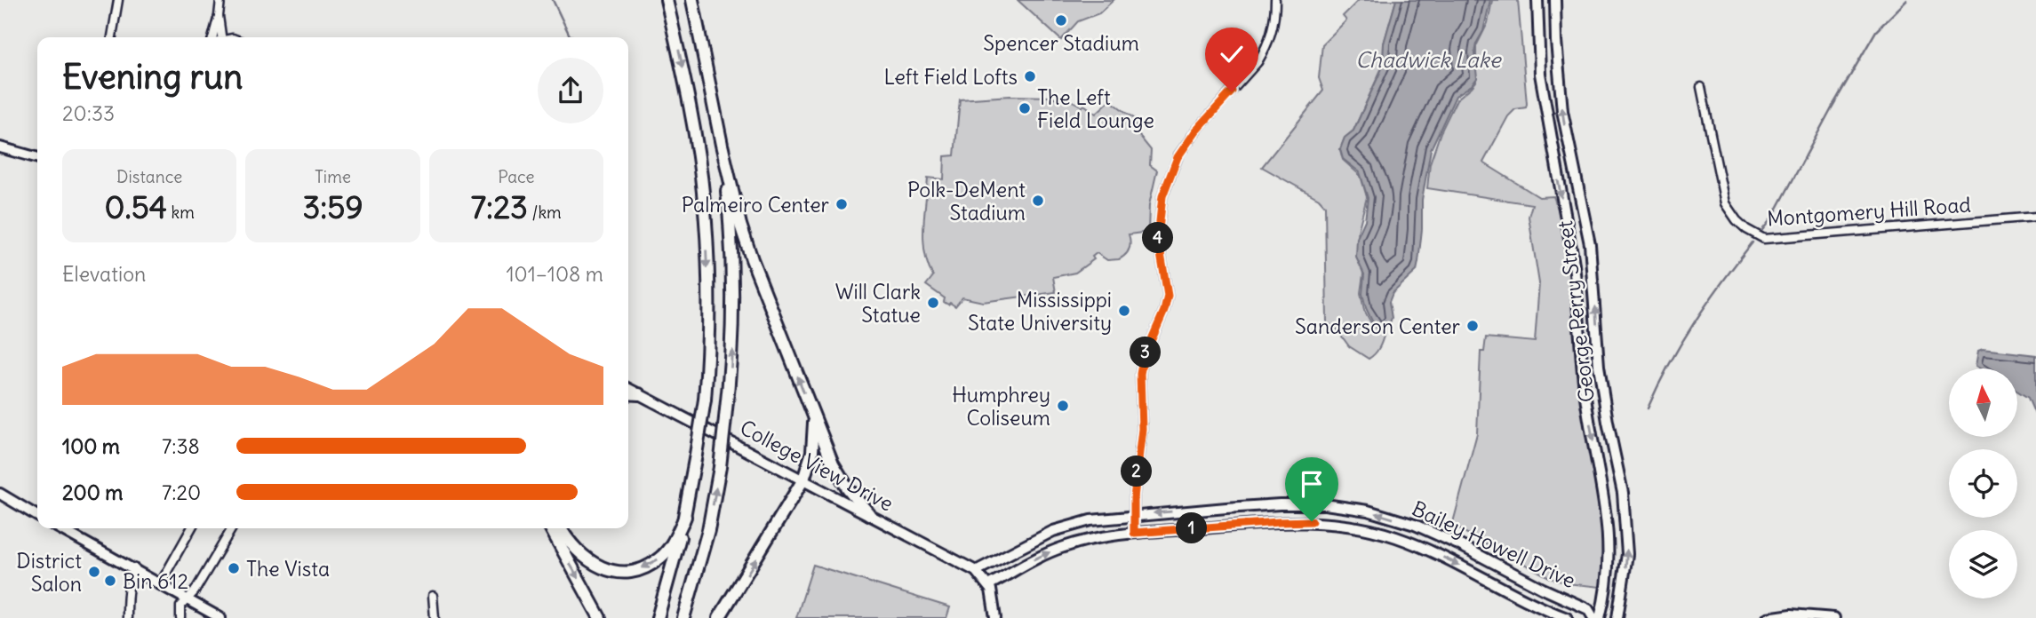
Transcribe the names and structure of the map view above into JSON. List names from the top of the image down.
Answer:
{
  "streets": {
    "street": [
      "Montgomery Hill Road",
      "George Perry Street",
      "College View Drive",
      "Bailey Howell Drive"
    ]
  },
  "crossings": [
    ["College View Drive", "Bailey Howell Drive"]
  ],
  "water": ["Chadwick Lake"],
  "places": [
    "Spencer Stadium",
    "Left Field Lofts",
    "The Left Field Lounge",
    "Polk-DeMent Stadium",
    "Palmeiro Center",
    "Will Clark Statue",
    "Mississippi State University",
    "Sanderson Center",
    "Humphrey Coliseum",
    "The Vista",
    "District Salon",
    "Bin 612"
  ],
  "north": "top",
  "page": {
    "heading": ["Evening run", "20:33"],
    "stats": [
      ["Distance", "0.54 km"],
      ["Time", "3:59"],
      ["Pace", "7:23 /km"]
    ],
    "pins": [
      "4",
      "3",
      "2",
      "1"
    ],
    "chart": ["Elevation", "101–108 m"],
    "list": [
      {
        "name": "100 m",
        "note": "7:38"
      },
      {
        "name": "200 m",
        "note": "7:20"
      }
    ]
  }
}
